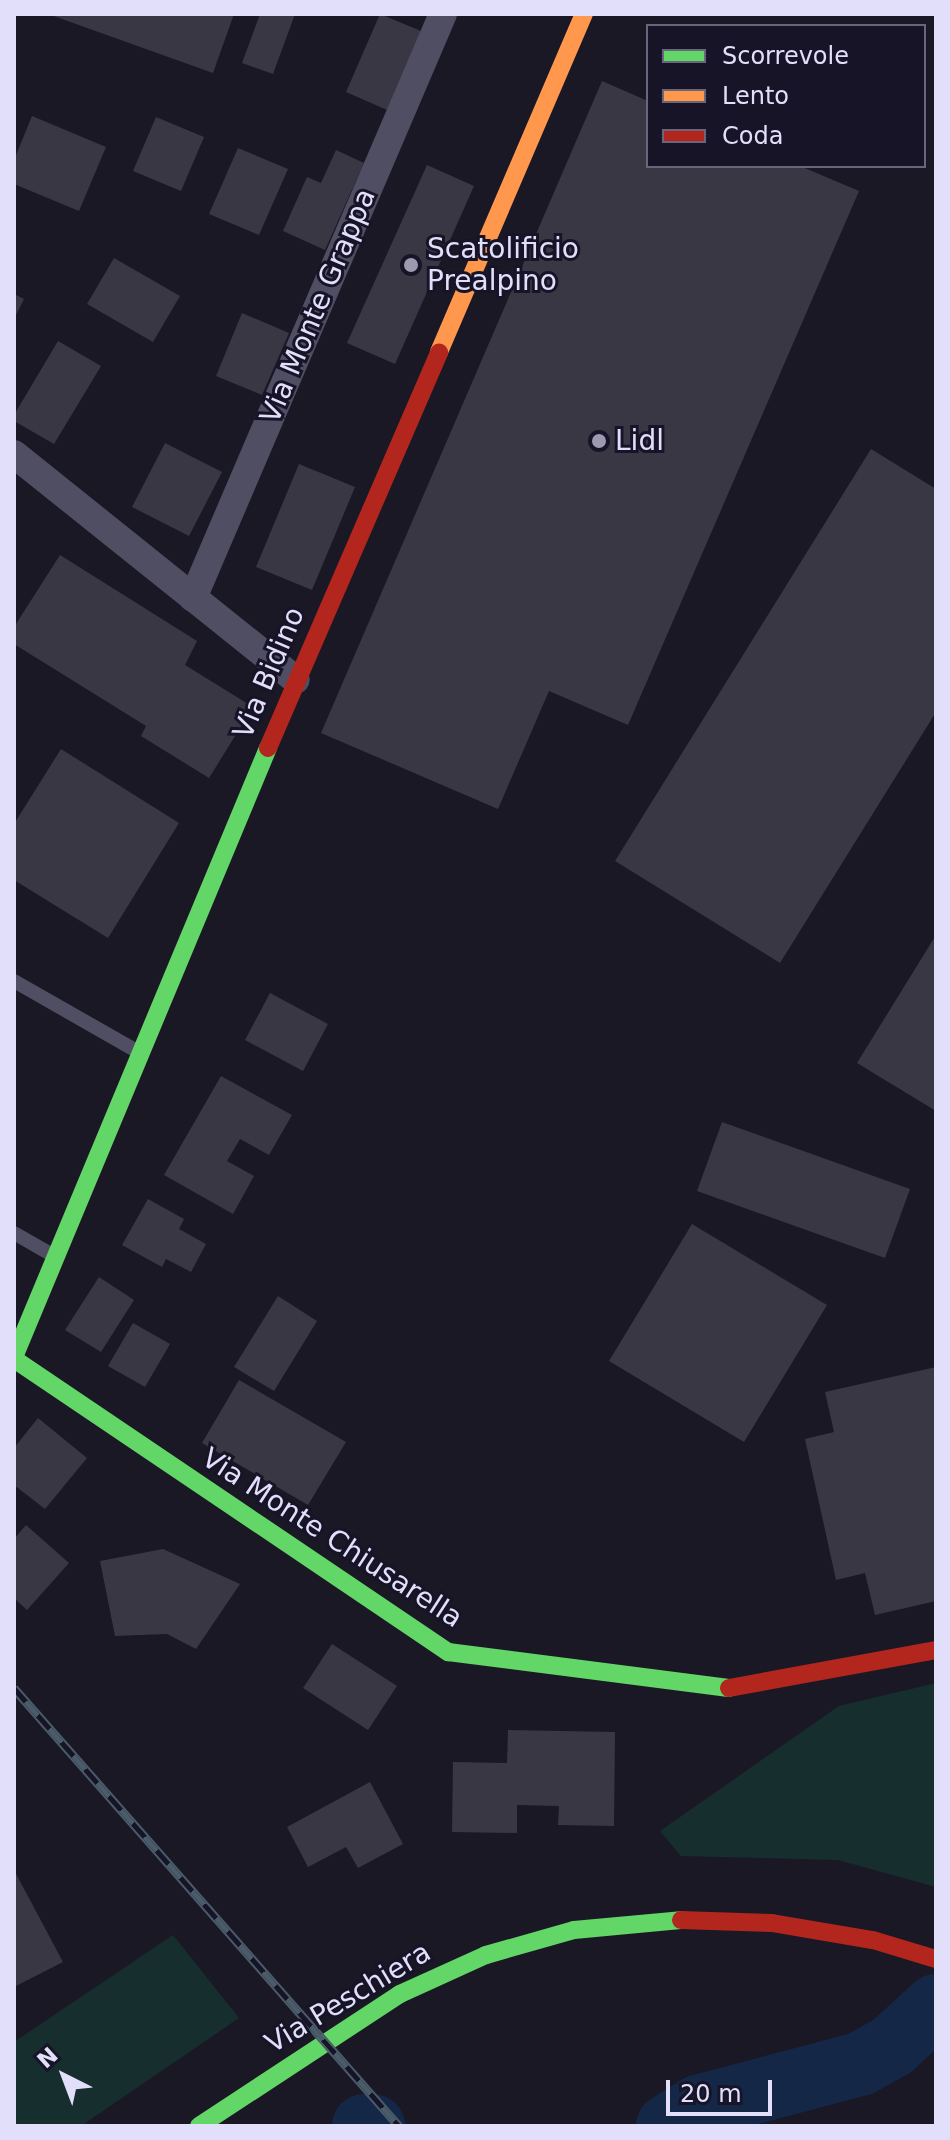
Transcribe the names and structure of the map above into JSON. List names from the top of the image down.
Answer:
{
  "streets": {
    "street": [
      "Via Monte Grappa",
      "Via Bidino",
      "Via Monte Chiusarella",
      "Via Peschiera"
    ]
  },
  "crossings": [
    ["Via Bidino", "Via Monte Chiusarella"]
  ],
  "places": ["Scatolificio Prealpino", "Lidl"],
  "legend": ["Scorrevole", "Lento", "Coda"],
  "scale_bar": "20 m",
  "north": "top left"
}
